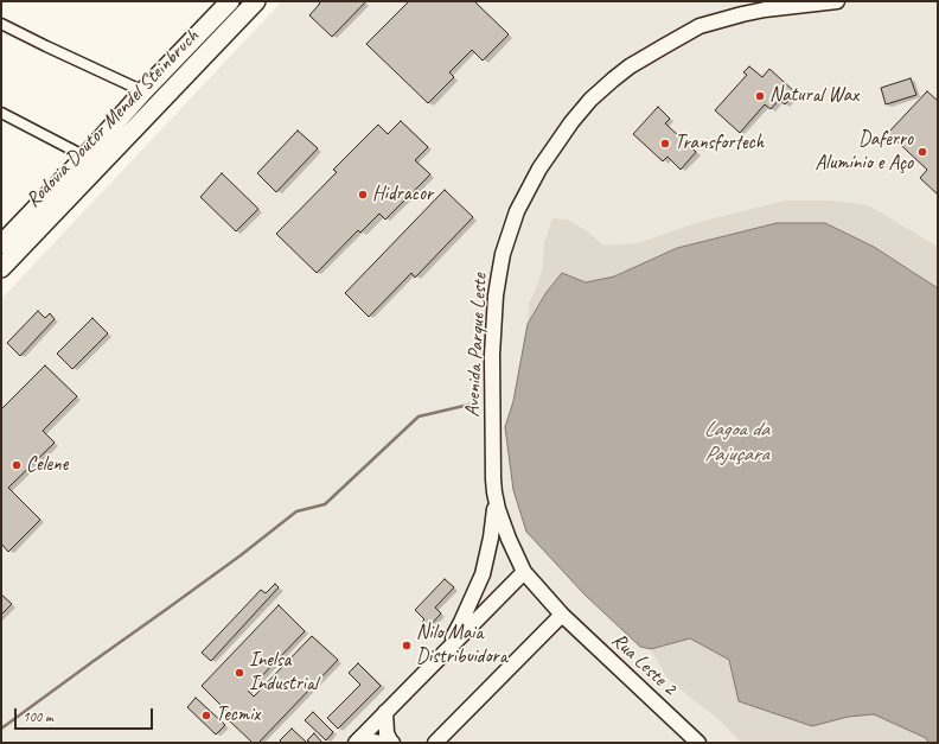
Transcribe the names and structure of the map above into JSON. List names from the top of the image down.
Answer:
{
  "streets": {
    "highway": ["Rodovia Doutor Mendel Steinbruch"],
    "street": ["Avenida Parque Leste", "Rua Leste 2"]
  },
  "crossings": [
    ["Avenida Parque Leste", "Rua Leste 2"]
  ],
  "water": ["Lagoa da Pajuçara"],
  "places": [
    "Natural Wax",
    "Transfortech",
    "Daferro Alumínio e Aço",
    "Hidracor",
    "Celene",
    "Nilo Maia Distribuidora",
    "Inelsa Industrial",
    "Tecmix"
  ],
  "scale_bar": "100 m"
}
